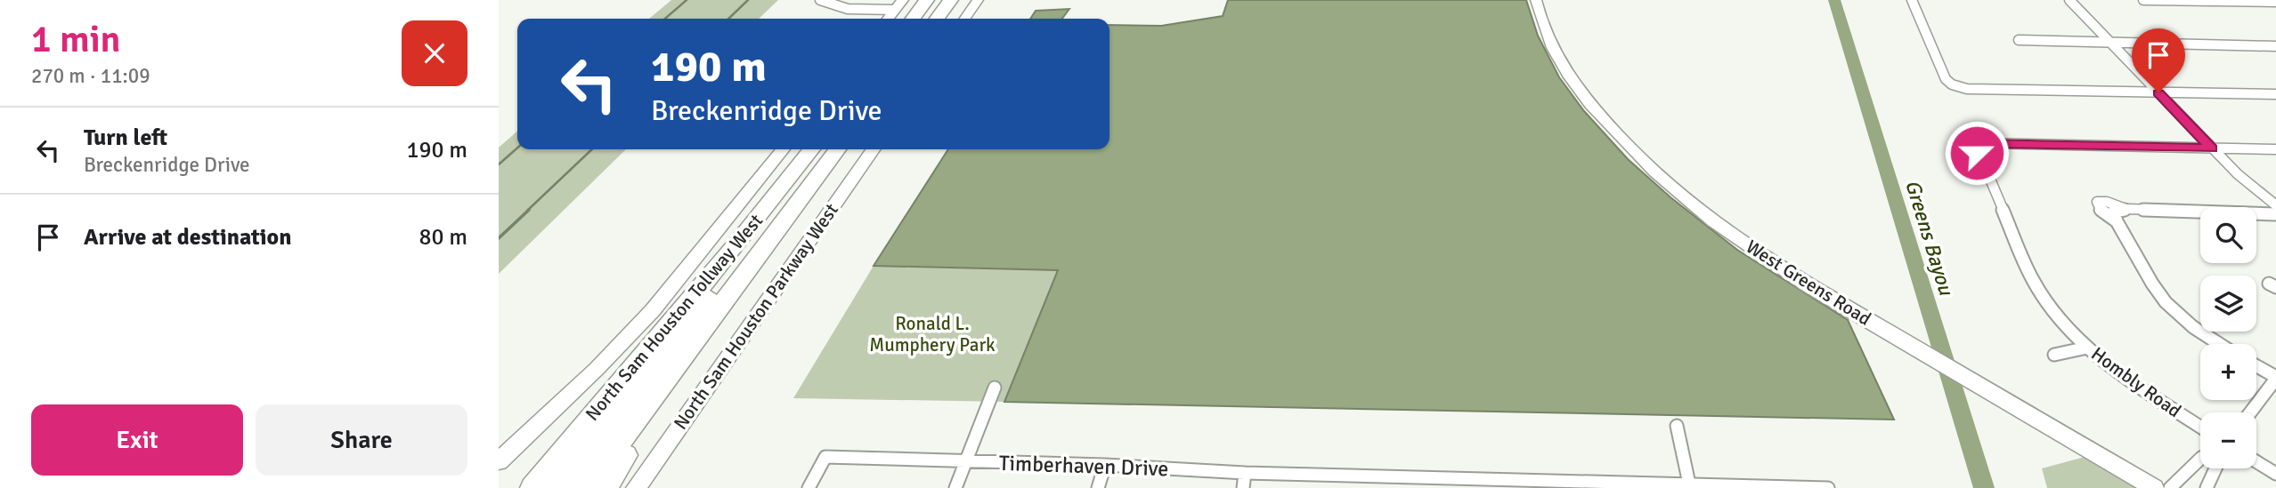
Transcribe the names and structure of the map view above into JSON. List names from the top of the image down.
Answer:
{
  "streets": {
    "highway": ["North Sam Houston Tollway West"],
    "main road": ["West Greens Road", "North Sam Houston Parkway West"],
    "street": ["Hombly Road", "Timberhaven Drive"]
  },
  "water": ["Greens Bayou"],
  "parks": ["Ronald L. Mumphery Park"],
  "page": {
    "heading": ["1 min", "270 m · 11:09"],
    "turn": ["190 m", "Breckenridge Drive"],
    "list": [
      {
        "name": "Turn left",
        "note": "Breckenridge Drive",
        "value": "190 m"
      },
      {
        "name": "Arrive at destination",
        "value": "80 m"
      }
    ],
    "map_buttons": ["+", "−"],
    "buttons": ["Exit", "Share"]
  }
}
